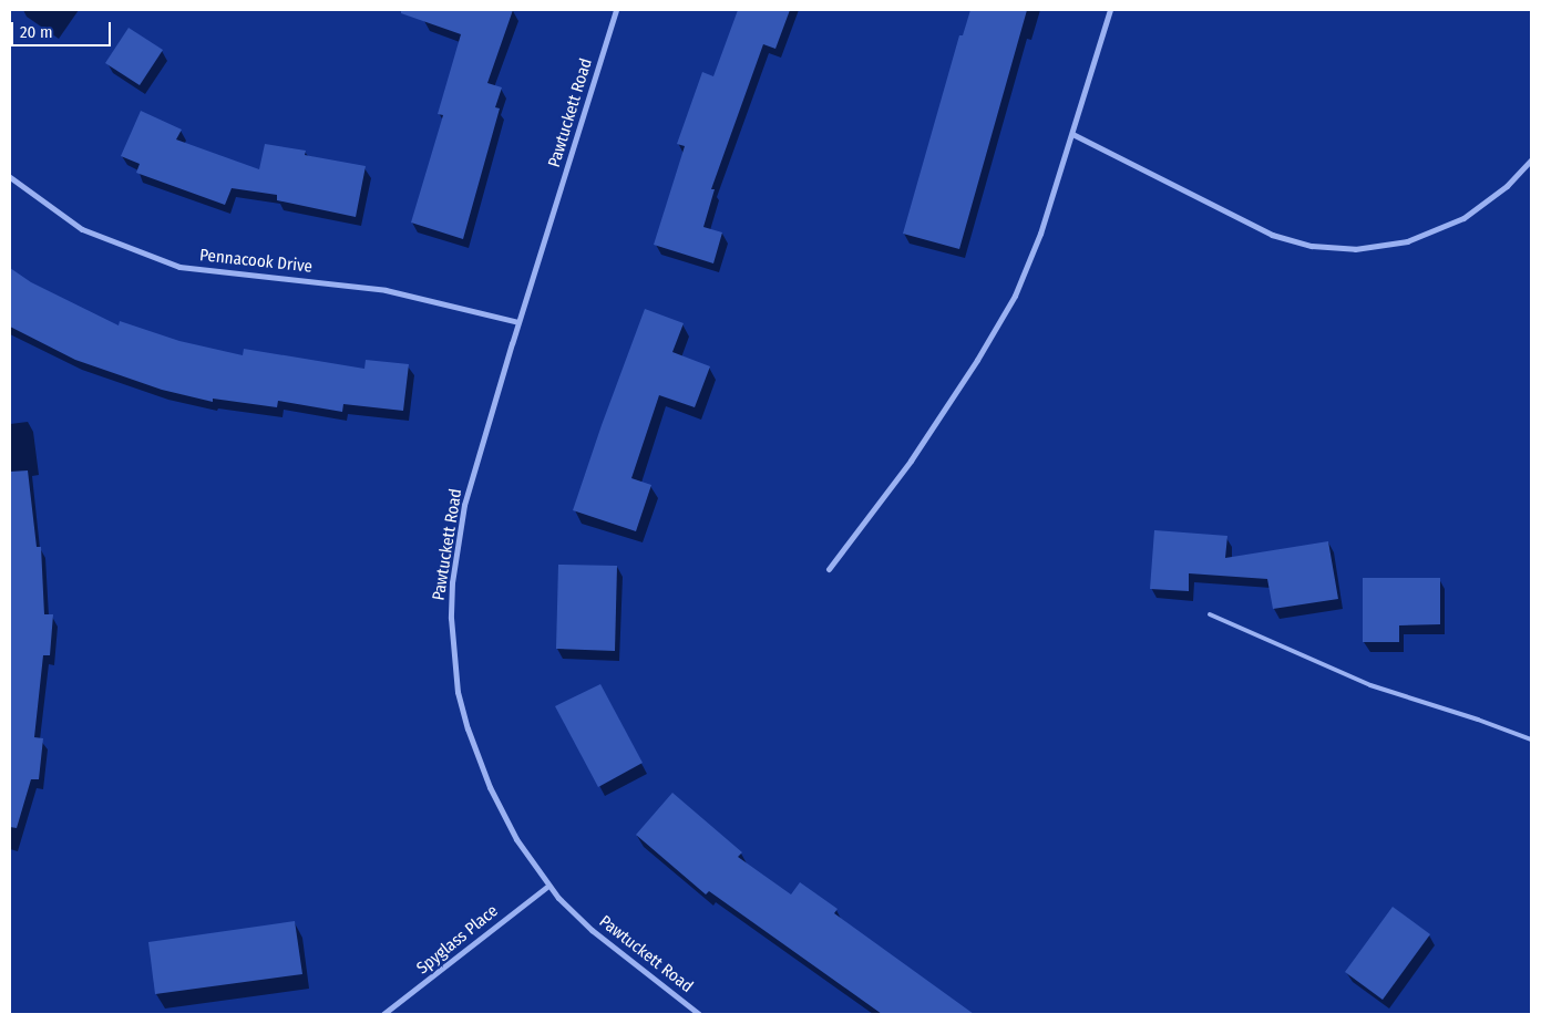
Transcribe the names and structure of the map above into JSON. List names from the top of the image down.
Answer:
{
  "streets": {
    "street": ["Pawtuckett Road", "Pennacook Drive", "Spyglass Place"]
  },
  "crossings": [
    ["Pawtuckett Road", "Pennacook Drive"],
    ["Pawtuckett Road", "Spyglass Place"]
  ],
  "scale_bar": "20 m"
}
